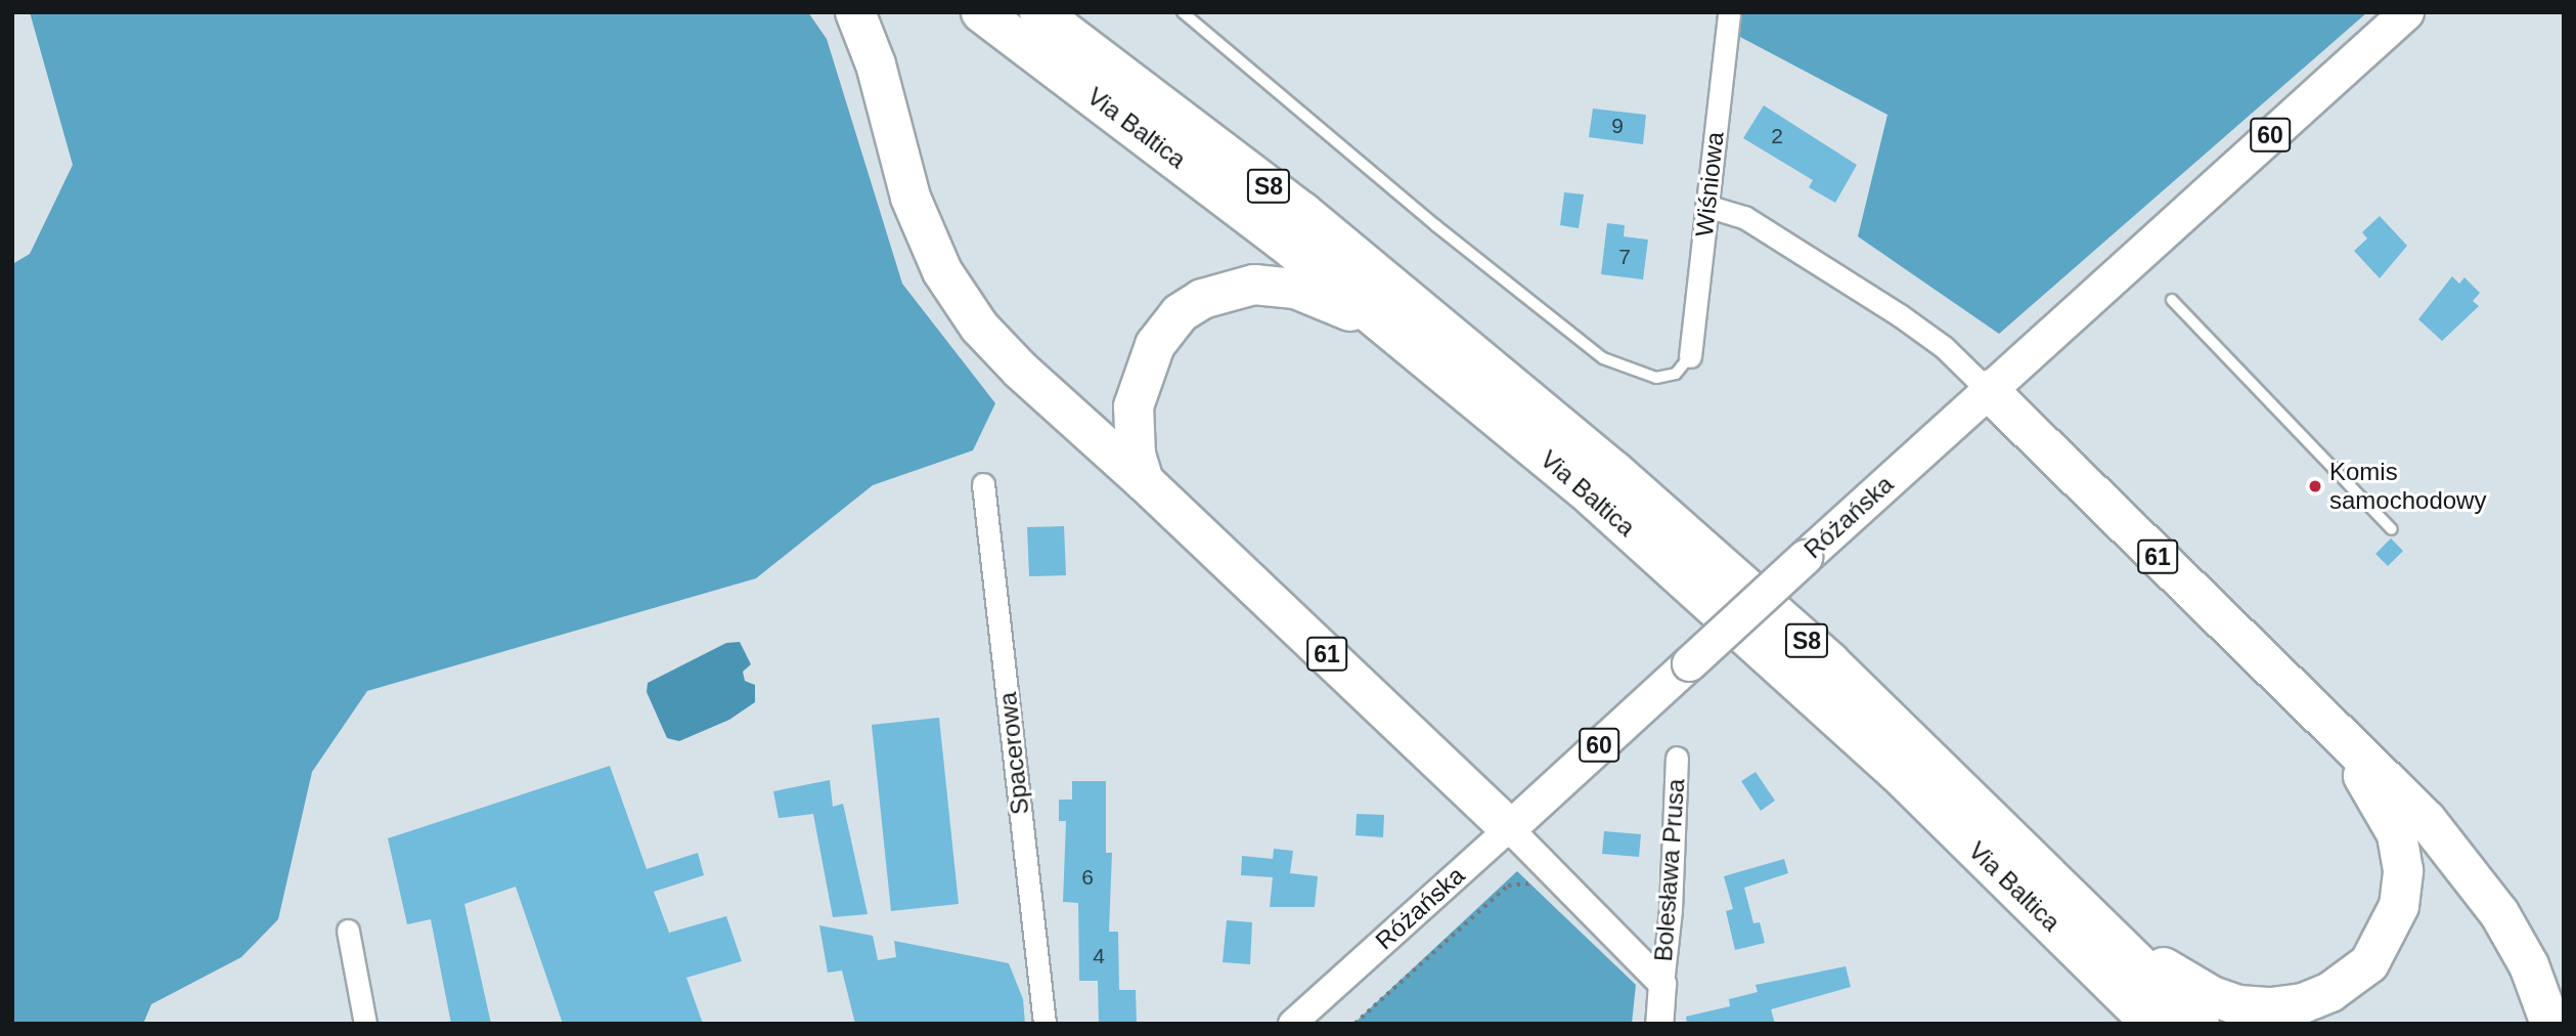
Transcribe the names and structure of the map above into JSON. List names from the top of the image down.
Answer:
{
  "streets": {
    "highway": ["Via Baltica", "S8", "61"],
    "main road": ["60", "Różańska"],
    "street": ["Wiśniowa", "Spacerowa", "Bolesława Prusa"]
  },
  "crossings": [
    ["Różańska", "61"],
    ["Różańska", "Bolesława Prusa"],
    ["61", "Bolesława Prusa"]
  ],
  "places": ["Komis samochodowy"],
  "house_numbers": [
    "9",
    "2",
    "7",
    "6",
    "4"
  ]
}
